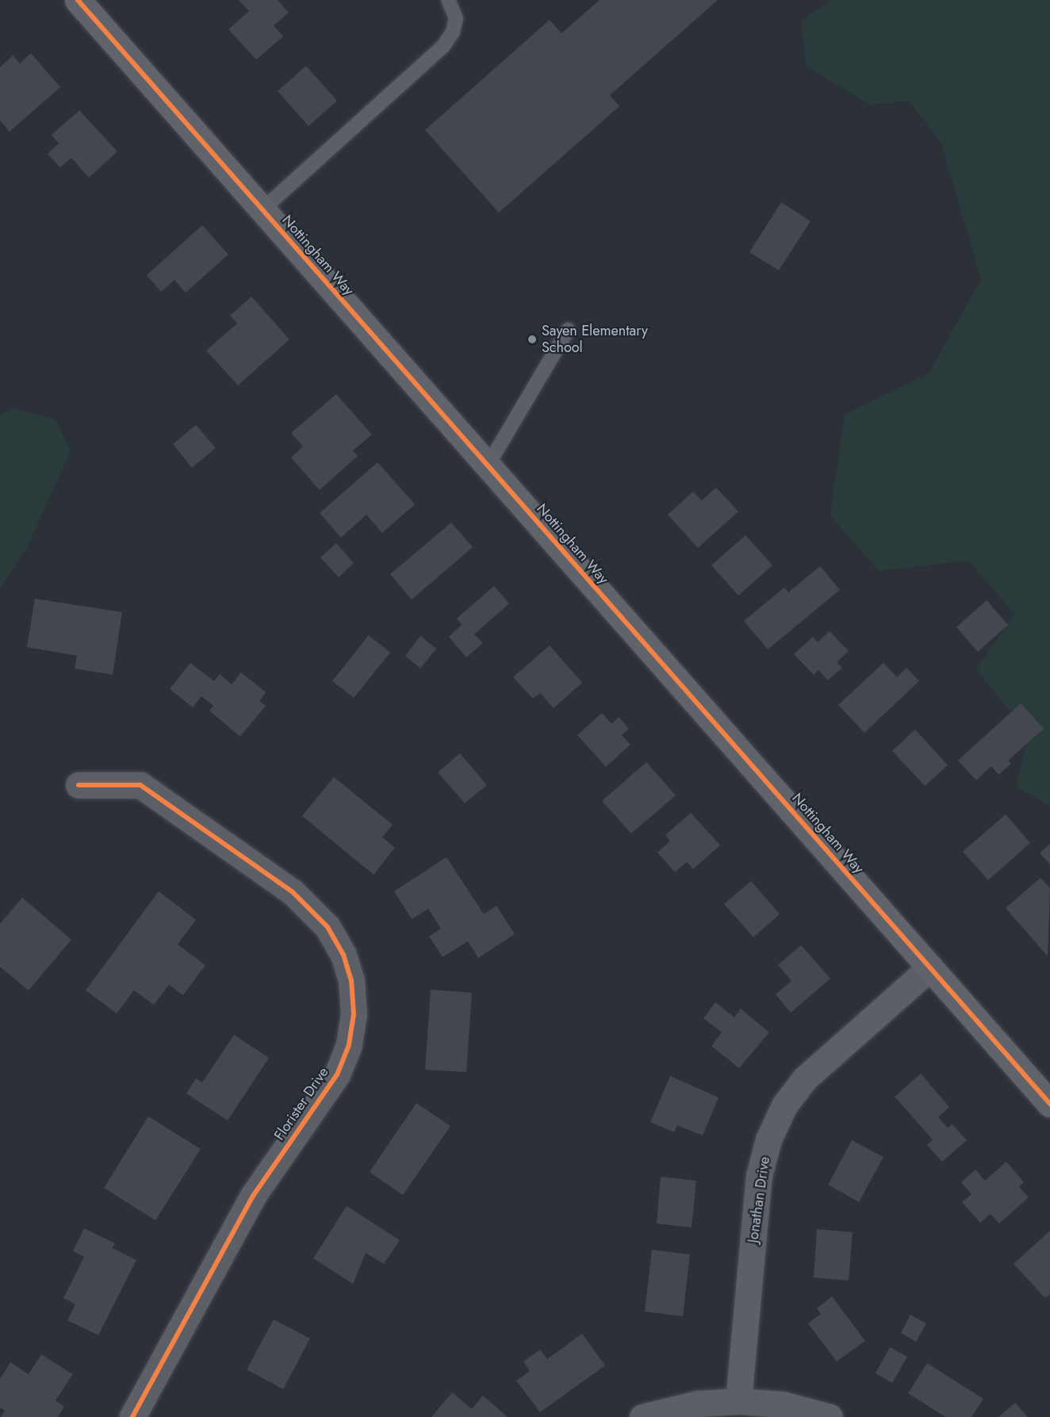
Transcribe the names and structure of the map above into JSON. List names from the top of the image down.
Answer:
{
  "streets": {
    "street": ["Nottingham Way", "Florister Drive", "Jonathan Drive"]
  },
  "crossings": [
    ["Nottingham Way", "Jonathan Drive"]
  ],
  "places": ["Sayen Elementary School"]
}
